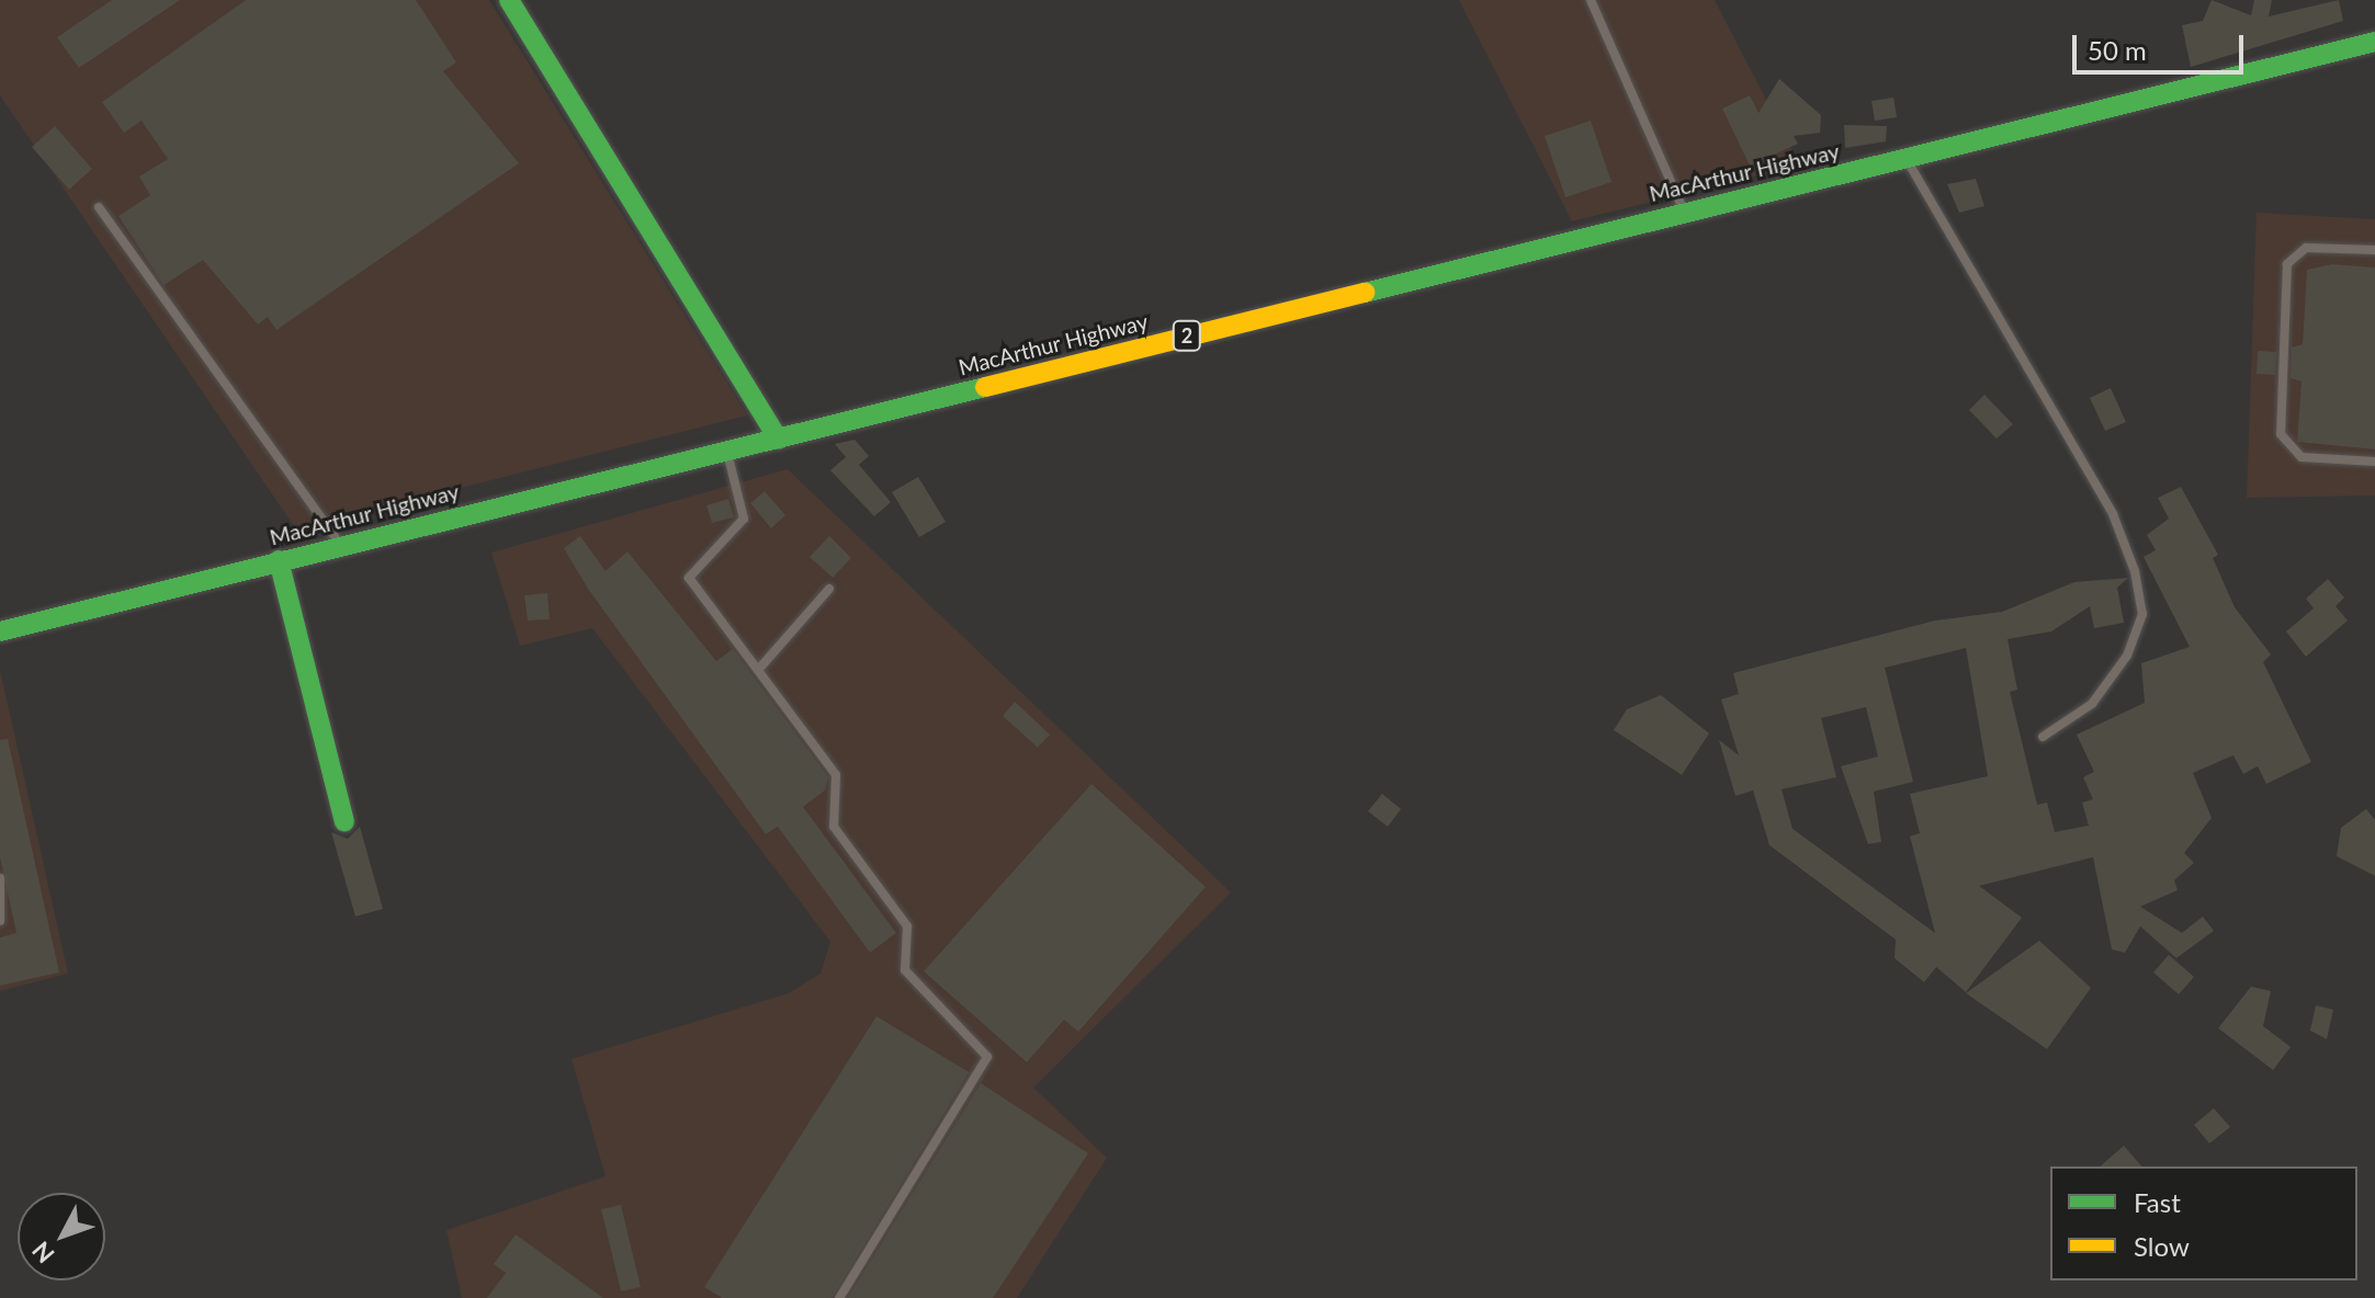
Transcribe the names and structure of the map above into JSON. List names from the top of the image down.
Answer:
{
  "streets": {
    "main road": ["MacArthur Highway", "2"]
  },
  "legend": ["Fast", "Slow"],
  "scale_bar": "50 m",
  "north": "bottom left"
}
